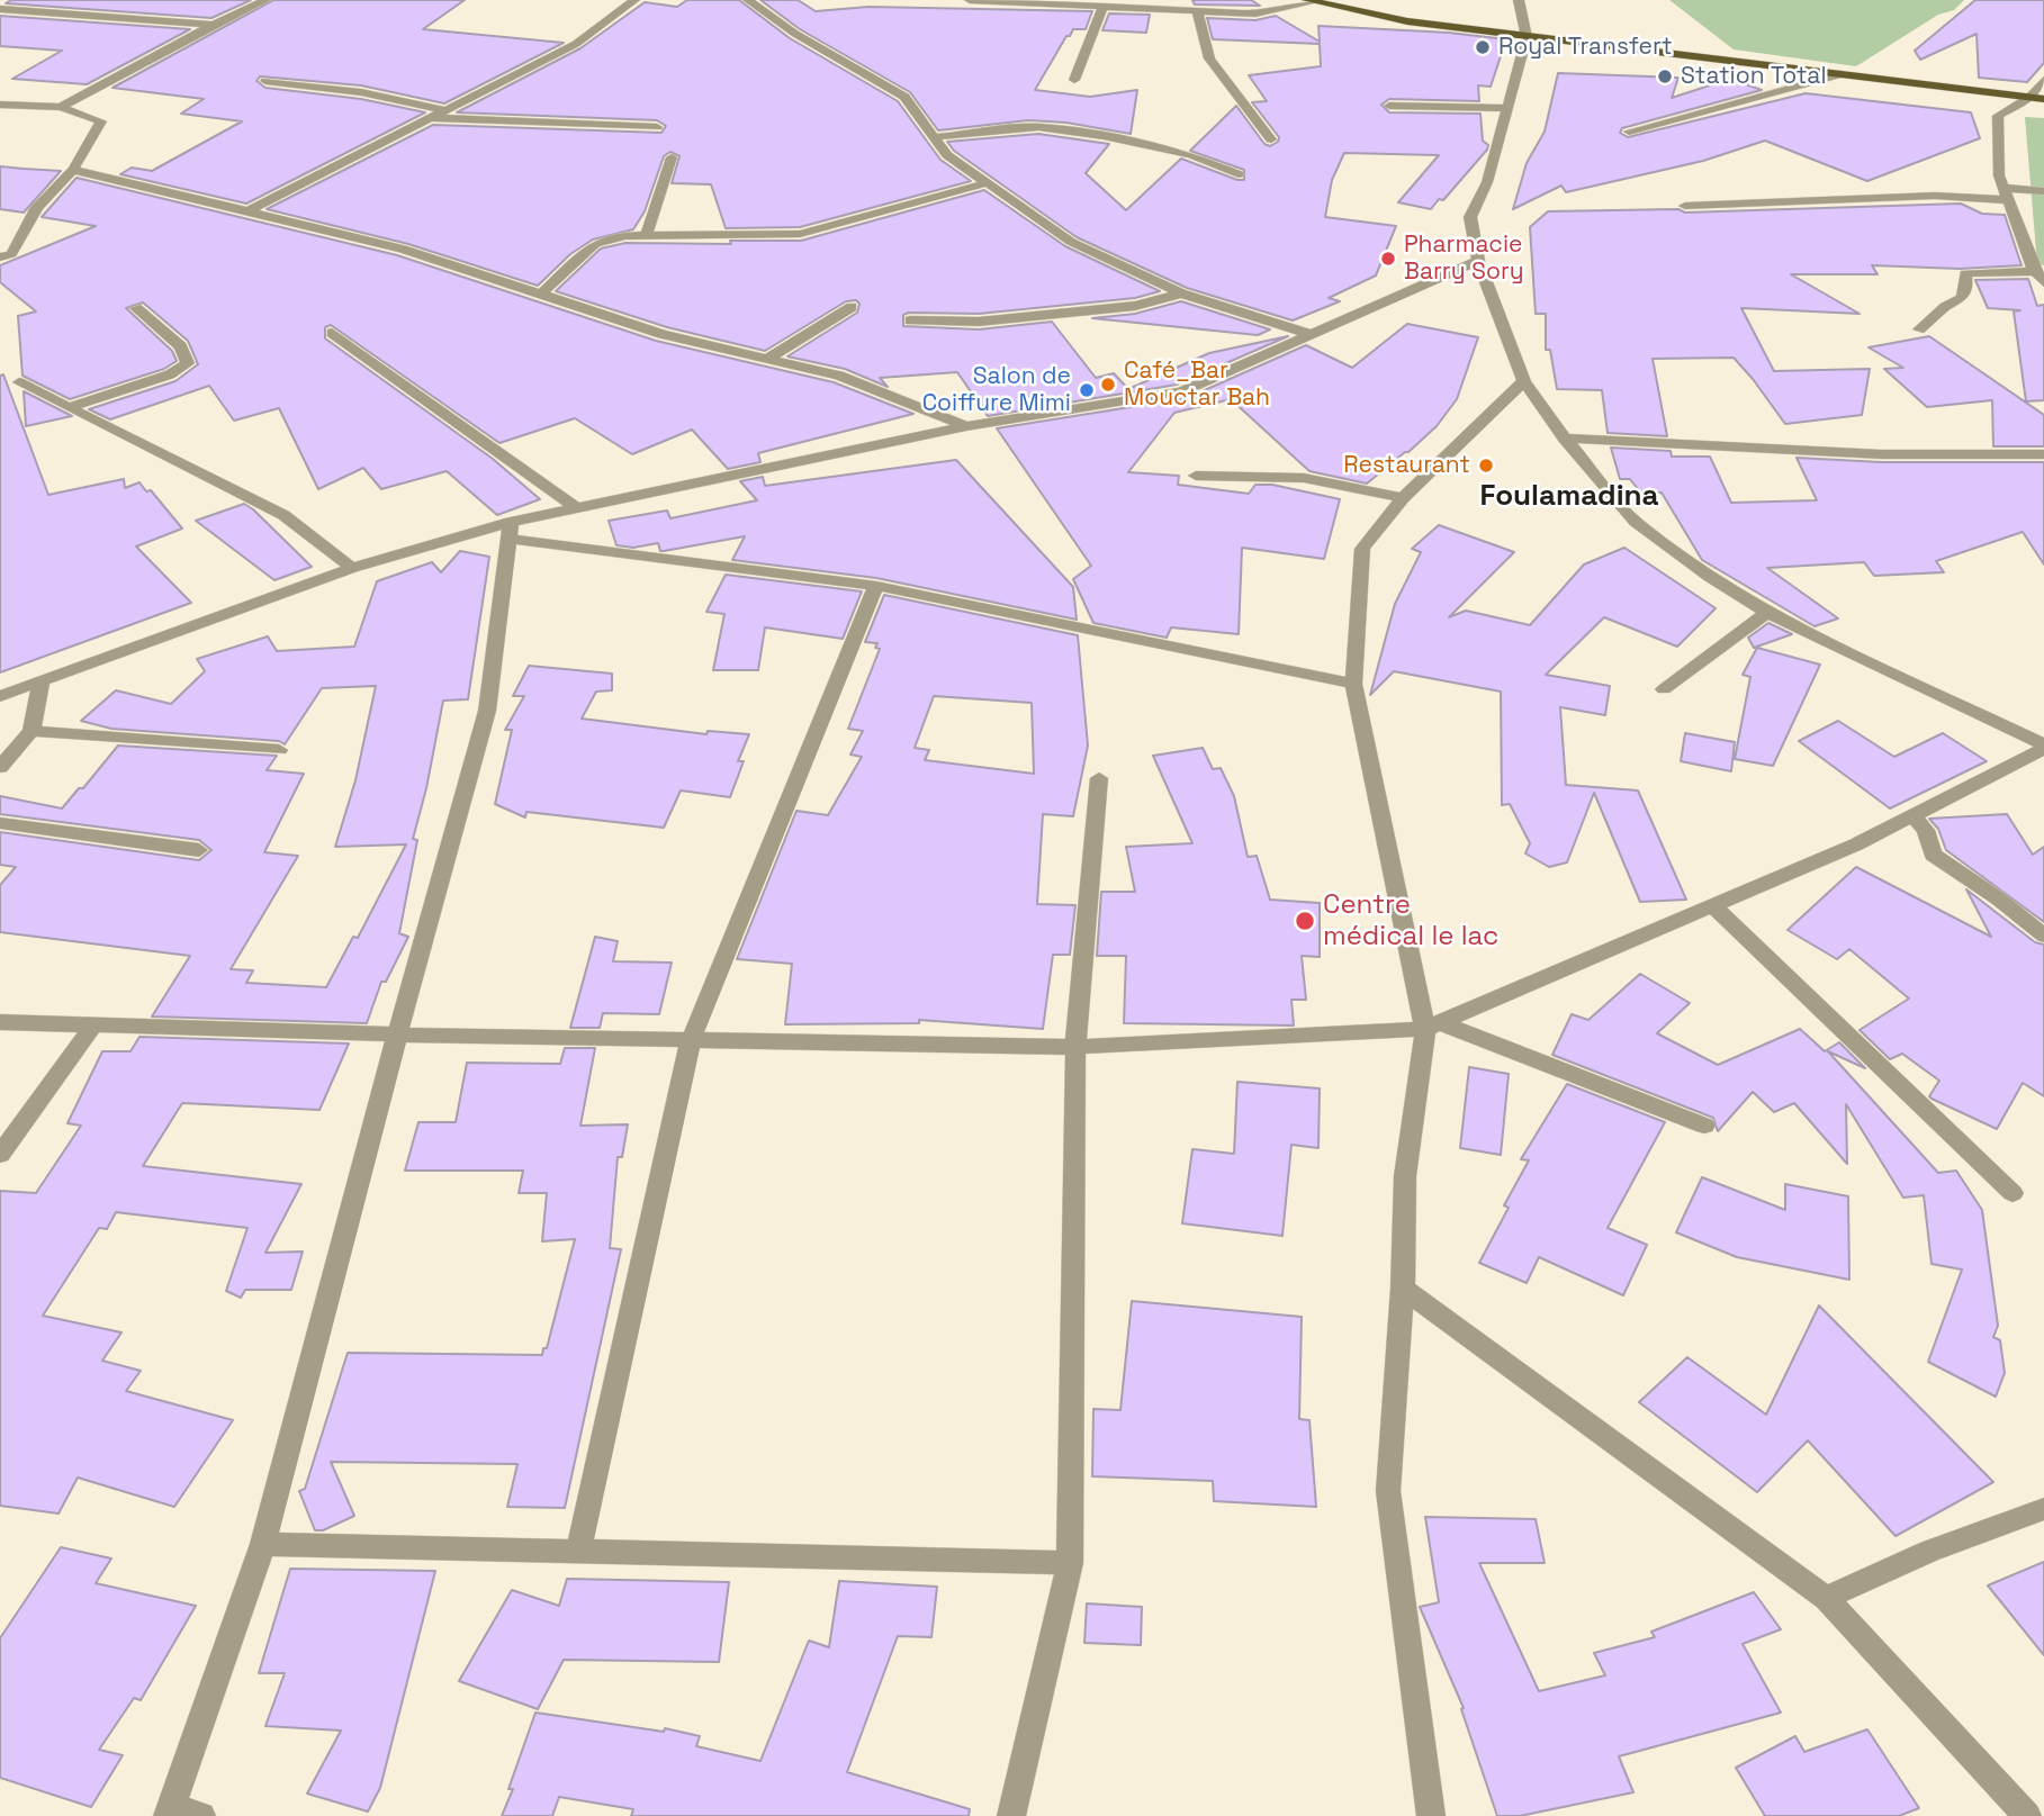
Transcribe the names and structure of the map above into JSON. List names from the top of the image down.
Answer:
{
  "districts": ["Foulamadina"],
  "places": [
    "Royal Transfert",
    "Station Total",
    "Pharmacie Barry Sory",
    "Café_Bar Mouctar Bah",
    "Salon de Coiffure Mimi",
    "Restaurant",
    "Centre médical le lac"
  ]
}
